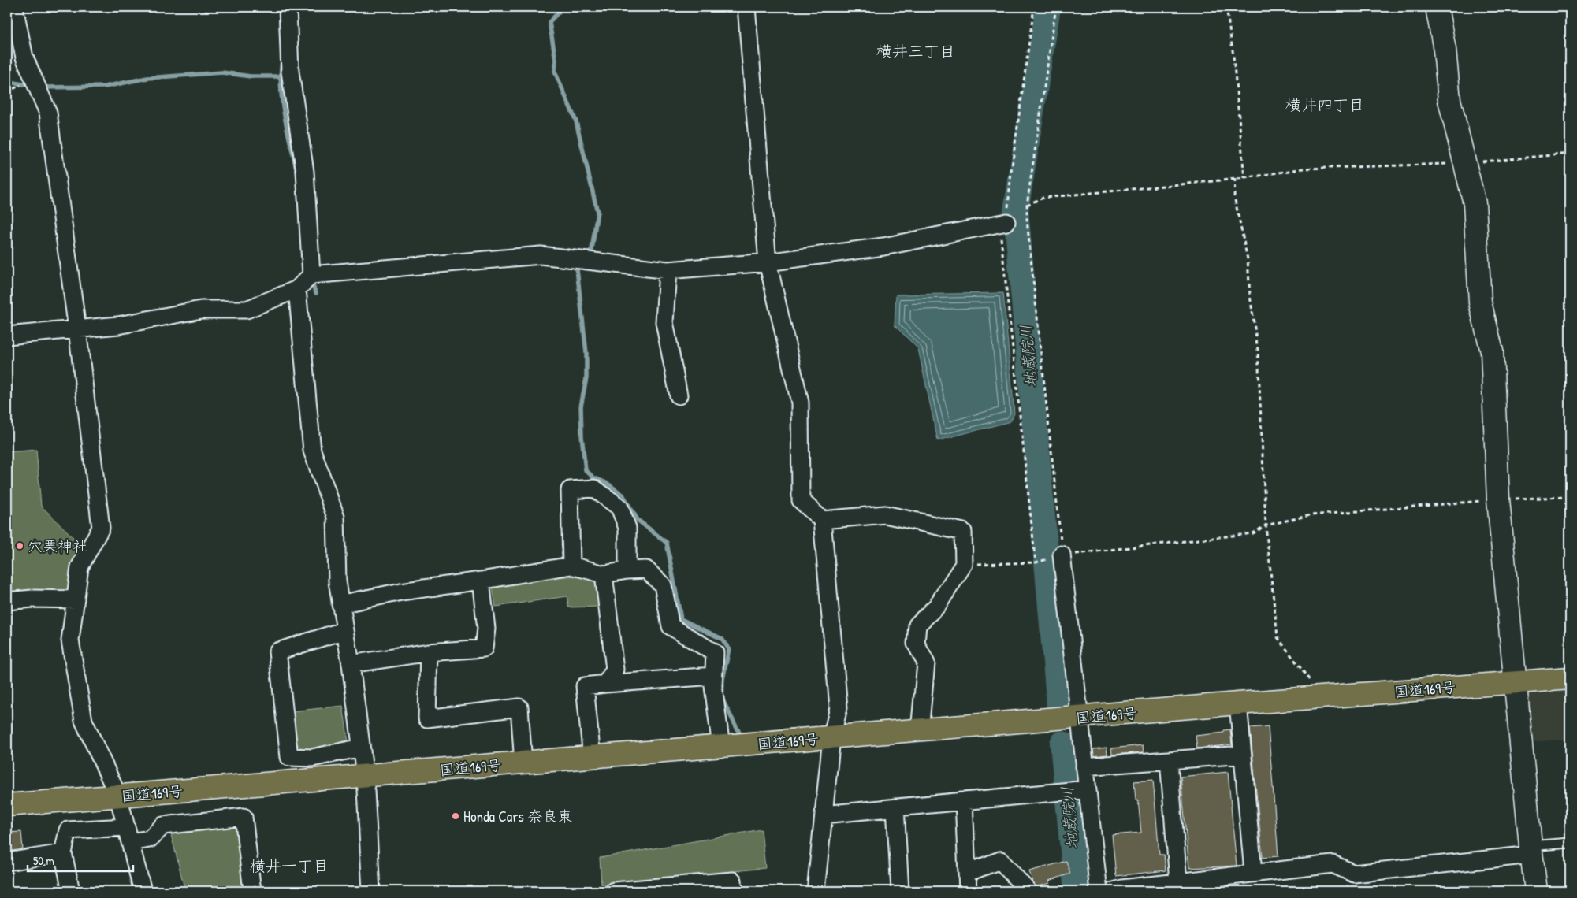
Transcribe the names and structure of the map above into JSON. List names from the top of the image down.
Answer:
{
  "streets": {
    "highway": ["国道169号"]
  },
  "districts": ["横井三丁目", "横井四丁目", "横井一丁目"],
  "water": ["地蔵院川"],
  "places": ["穴栗神社", "Honda Cars 奈良東"],
  "scale_bar": "50 m"
}
